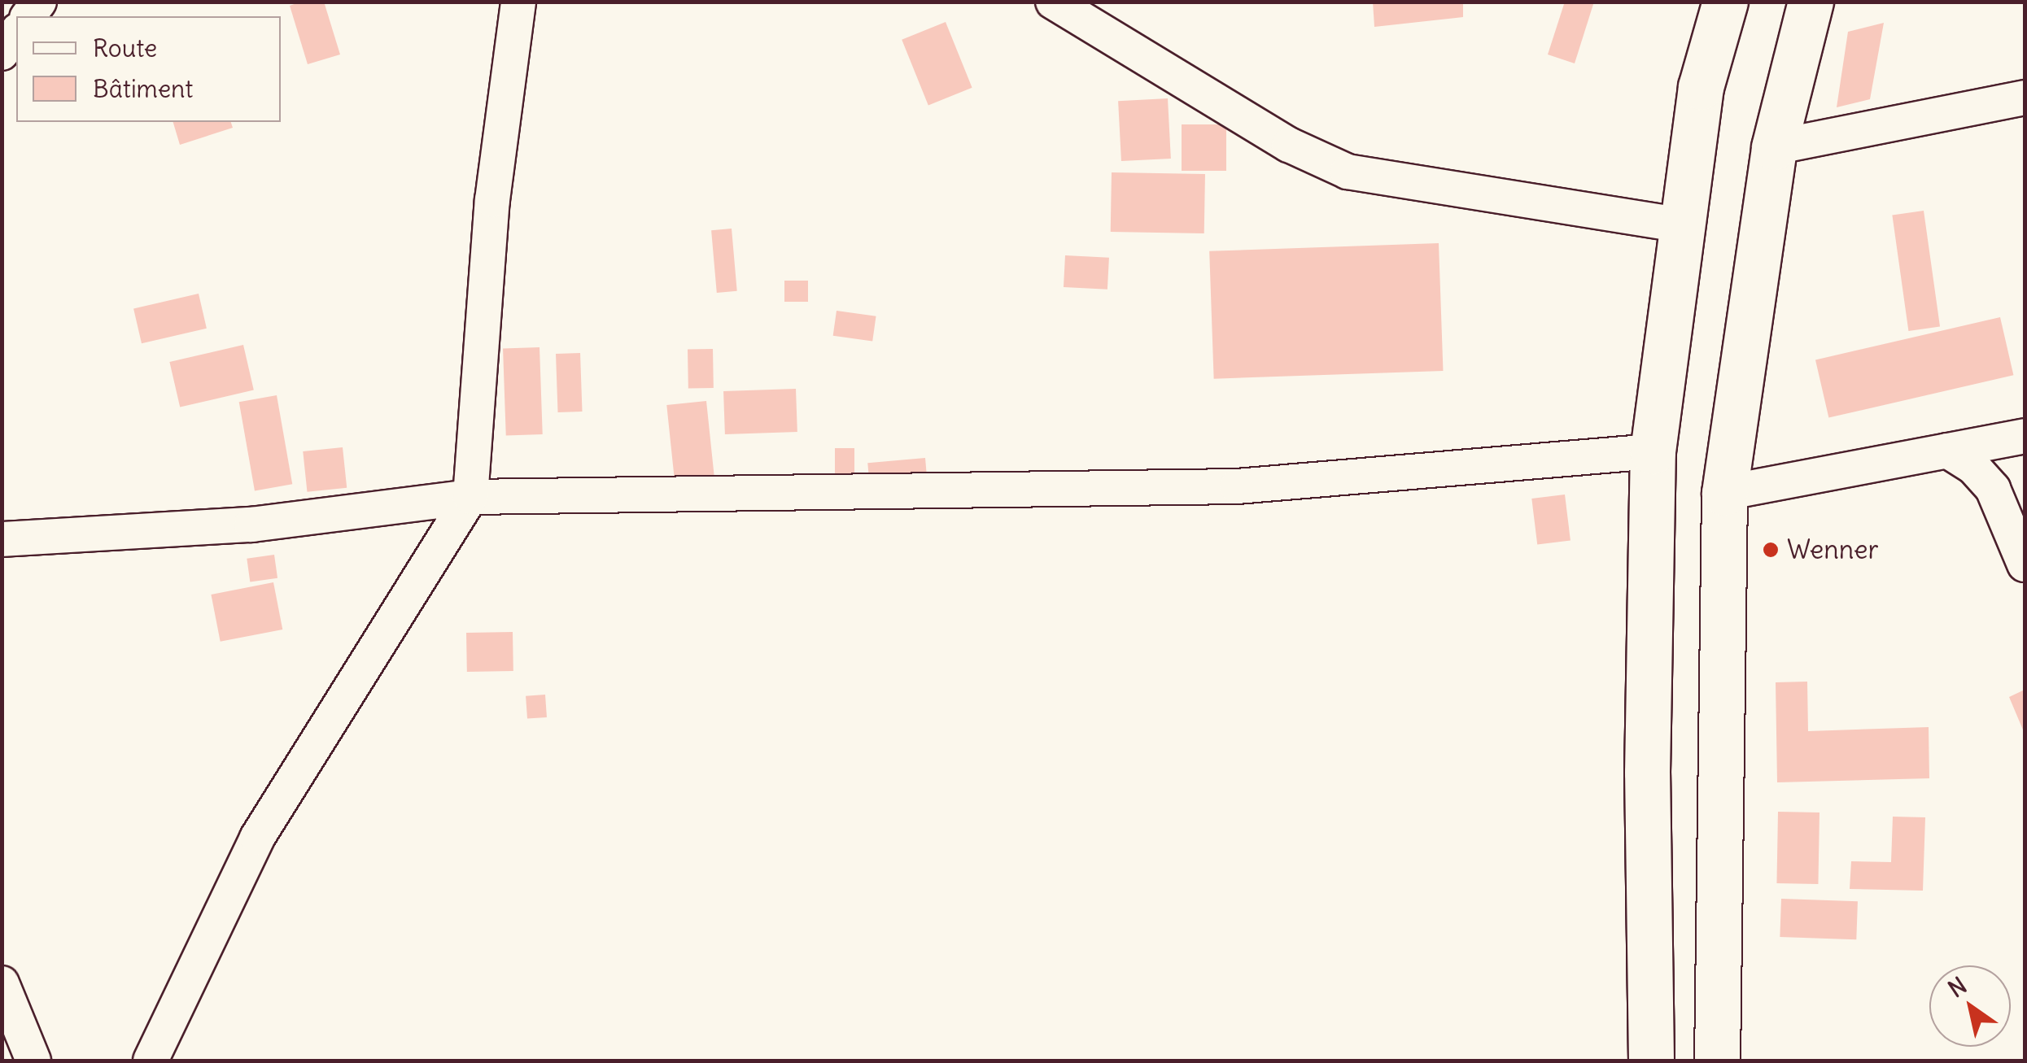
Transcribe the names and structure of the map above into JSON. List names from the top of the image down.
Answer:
{
  "places": ["Wenner"],
  "legend": ["Route", "Bâtiment"],
  "north": "top left"
}
